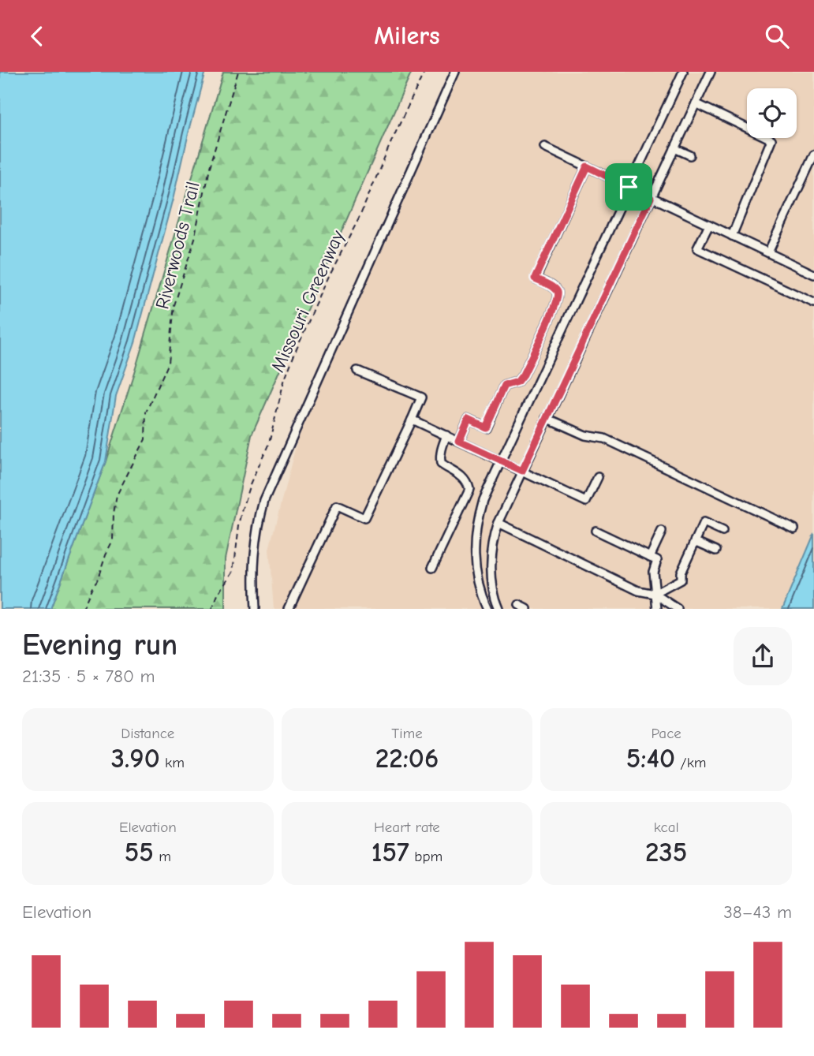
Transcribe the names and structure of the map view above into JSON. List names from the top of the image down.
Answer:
{
  "streets": {
    "path": ["Riverwoods Trail", "Missouri Greenway"]
  },
  "page": {
    "header": "Milers",
    "heading": ["Evening run", "21:35 · 5 × 780 m"],
    "stats": [
      ["Distance", "3.90 km"],
      ["Time", "22:06"],
      ["Pace", "5:40 /km"],
      ["Elevation", "55 m"],
      ["Heart rate", "157 bpm"],
      ["kcal", "235"]
    ],
    "chart": ["Elevation", "38–43 m"]
  }
}
